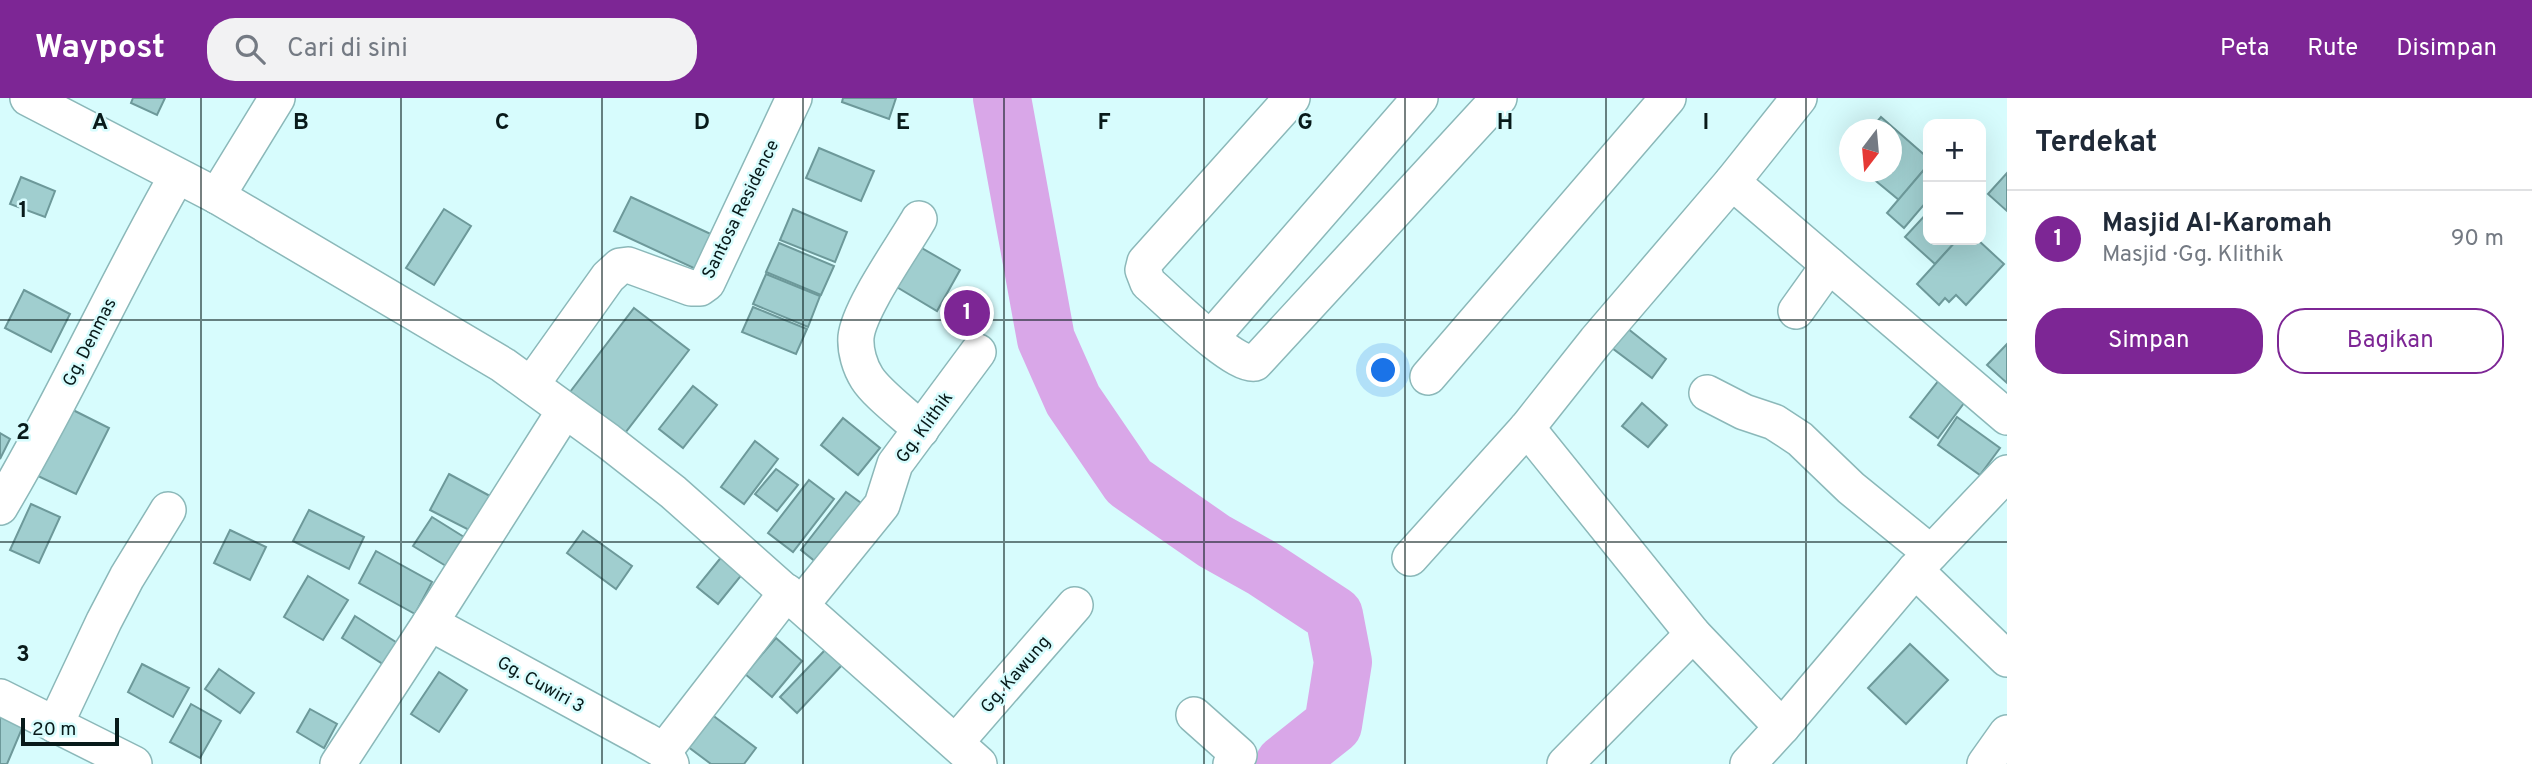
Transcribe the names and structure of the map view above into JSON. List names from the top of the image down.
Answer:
{
  "streets": {
    "street": [
      "Santosa Residence",
      "Gg. Denmas",
      "Gg. Klithik",
      "Gg. Kawung",
      "Gg. Cuwiri 3"
    ]
  },
  "crossings": [
    ["Gg. Klithik", "Gg. Cuwiri 3"]
  ],
  "scale_bar": "20 m",
  "north": "bottom",
  "page": {
    "header": "Waypost",
    "search": "Cari di sini",
    "nav": ["Peta", "Rute", "Disimpan"],
    "heading": "Terdekat",
    "map_buttons": ["+", "−"],
    "list": [
      {
        "mark": "1",
        "name": "Masjid Al-Karomah",
        "note": "Masjid · Gg. Klithik",
        "value": "90 m"
      }
    ],
    "pins": "1",
    "buttons": ["Simpan", "Bagikan"],
    "scale": "20 m"
  },
  "grid": {
    "columns": [
      "A",
      "B",
      "C",
      "D",
      "E",
      "F",
      "G",
      "H",
      "I"
    ],
    "rows": ["1", "2", "3"]
  }
}
